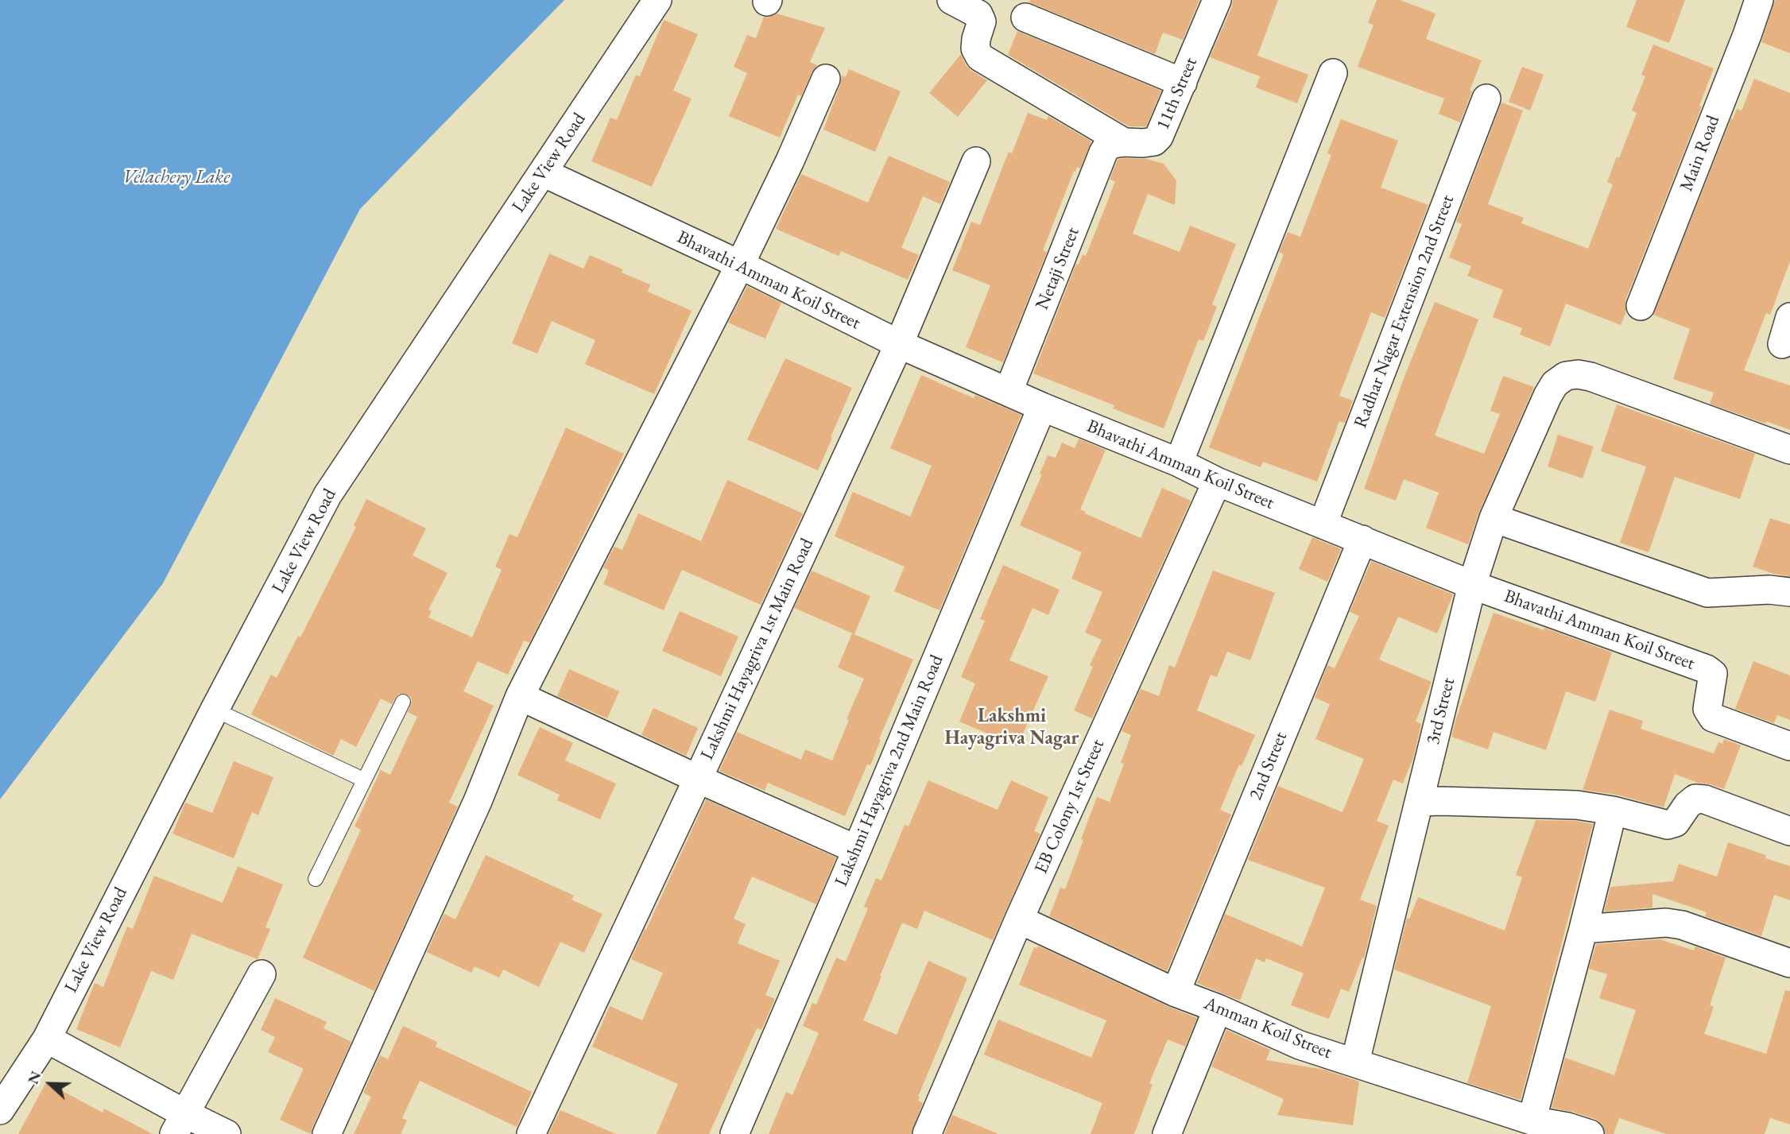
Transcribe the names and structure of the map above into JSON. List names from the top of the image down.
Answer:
{
  "streets": {
    "street": [
      "11th Street",
      "Main Road",
      "Lake View Road",
      "Netaji Street",
      "Bhavathi Amman Koil Street",
      "Radhar Nagar Extension 2nd Street",
      "Lakshmi Hayagriva 1st Main Road",
      "3rd Street",
      "2nd Street",
      "Lakshmi Hayagriva 2nd Main Road",
      "EB Colony 1st Street",
      "Amman Koil Street"
    ]
  },
  "crossings": [
    ["11th Street", "Netaji Street"],
    ["Lake View Road", "Bhavathi Amman Koil Street"],
    ["Netaji Street", "Bhavathi Amman Koil Street"],
    ["Bhavathi Amman Koil Street", "Radhar Nagar Extension 2nd Street"],
    ["Bhavathi Amman Koil Street", "Lakshmi Hayagriva 1st Main Road"],
    ["Bhavathi Amman Koil Street", "3rd Street"],
    ["Bhavathi Amman Koil Street", "2nd Street"],
    ["Bhavathi Amman Koil Street", "Lakshmi Hayagriva 2nd Main Road"],
    ["Bhavathi Amman Koil Street", "EB Colony 1st Street"],
    ["3rd Street", "Amman Koil Street"],
    ["2nd Street", "Amman Koil Street"],
    ["EB Colony 1st Street", "Amman Koil Street"]
  ],
  "districts": ["Lakshmi Hayagriva Nagar"],
  "water": ["Velachery Lake"],
  "north": "left"
}
